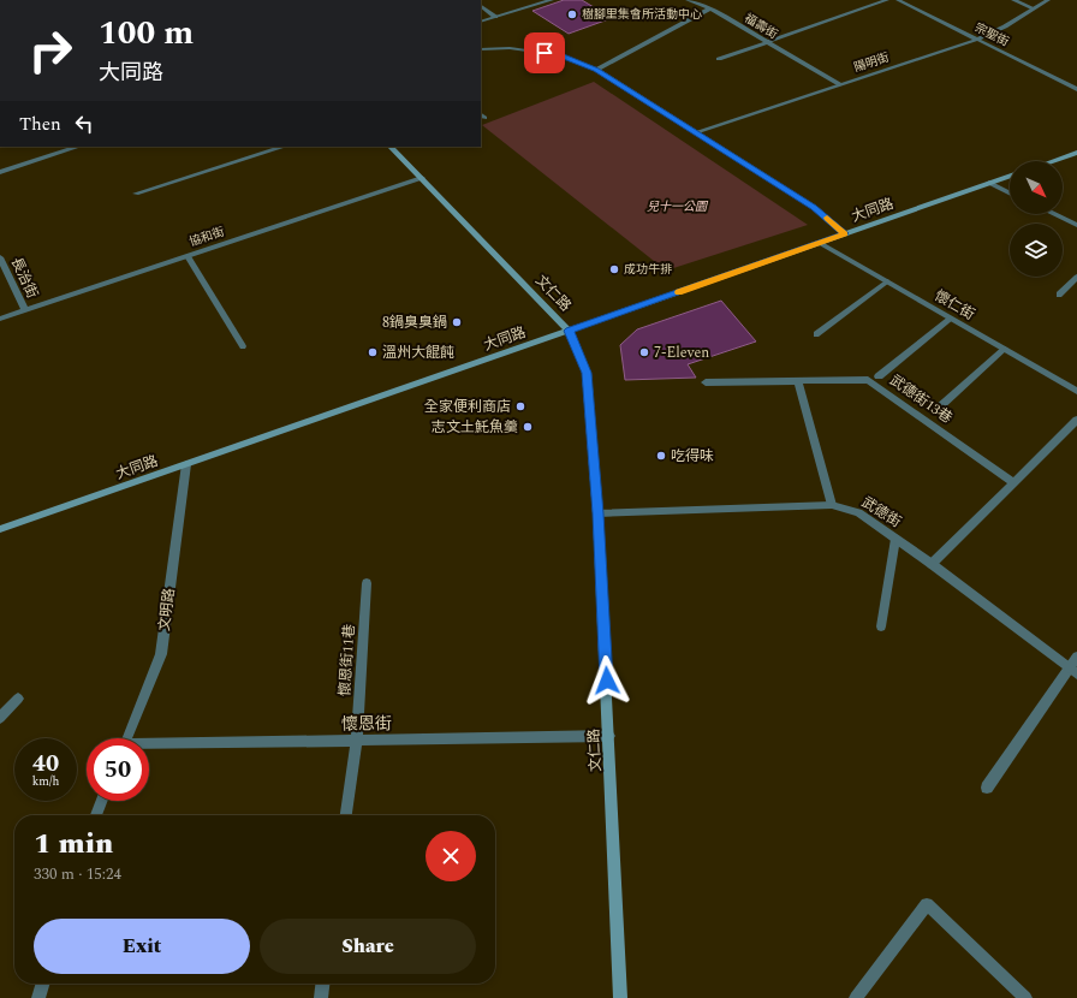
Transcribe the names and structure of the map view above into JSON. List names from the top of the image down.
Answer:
{
  "streets": {
    "street": [
      "福壽街",
      "宗聖街",
      "陽明街",
      "大同路",
      "協和街",
      "長治街",
      "文仁路",
      "懷仁街",
      "武德街13巷",
      "武德街",
      "文明路",
      "懷恩街11巷",
      "懷恩街"
    ]
  },
  "crossings": [
    ["福壽街", "陽明街"],
    ["宗聖街", "陽明街"],
    ["大同路", "文仁路"],
    ["大同路", "懷仁街"],
    ["大同路", "文明路"],
    ["協和街", "長治街"],
    ["協和街", "文仁路"],
    ["文仁路", "武德街"],
    ["文仁路", "懷恩街"],
    ["懷恩街11巷", "懷恩街"]
  ],
  "parks": ["兒十一公園"],
  "places": [
    "樹腳里集會所活動中心",
    "成功牛排",
    "8鍋臭臭鍋",
    "溫州大餛飩",
    "7-Eleven",
    "全家便利商店",
    "志文土魠魚羹",
    "吃得味"
  ],
  "north": "bottom right",
  "page": {
    "turn": ["100 m", "大同路"],
    "then": "Then",
    "speed": "40 km/h",
    "limit": "50",
    "heading": ["1 min", "330 m · 15:24"],
    "buttons": ["Exit", "Share"]
  }
}
